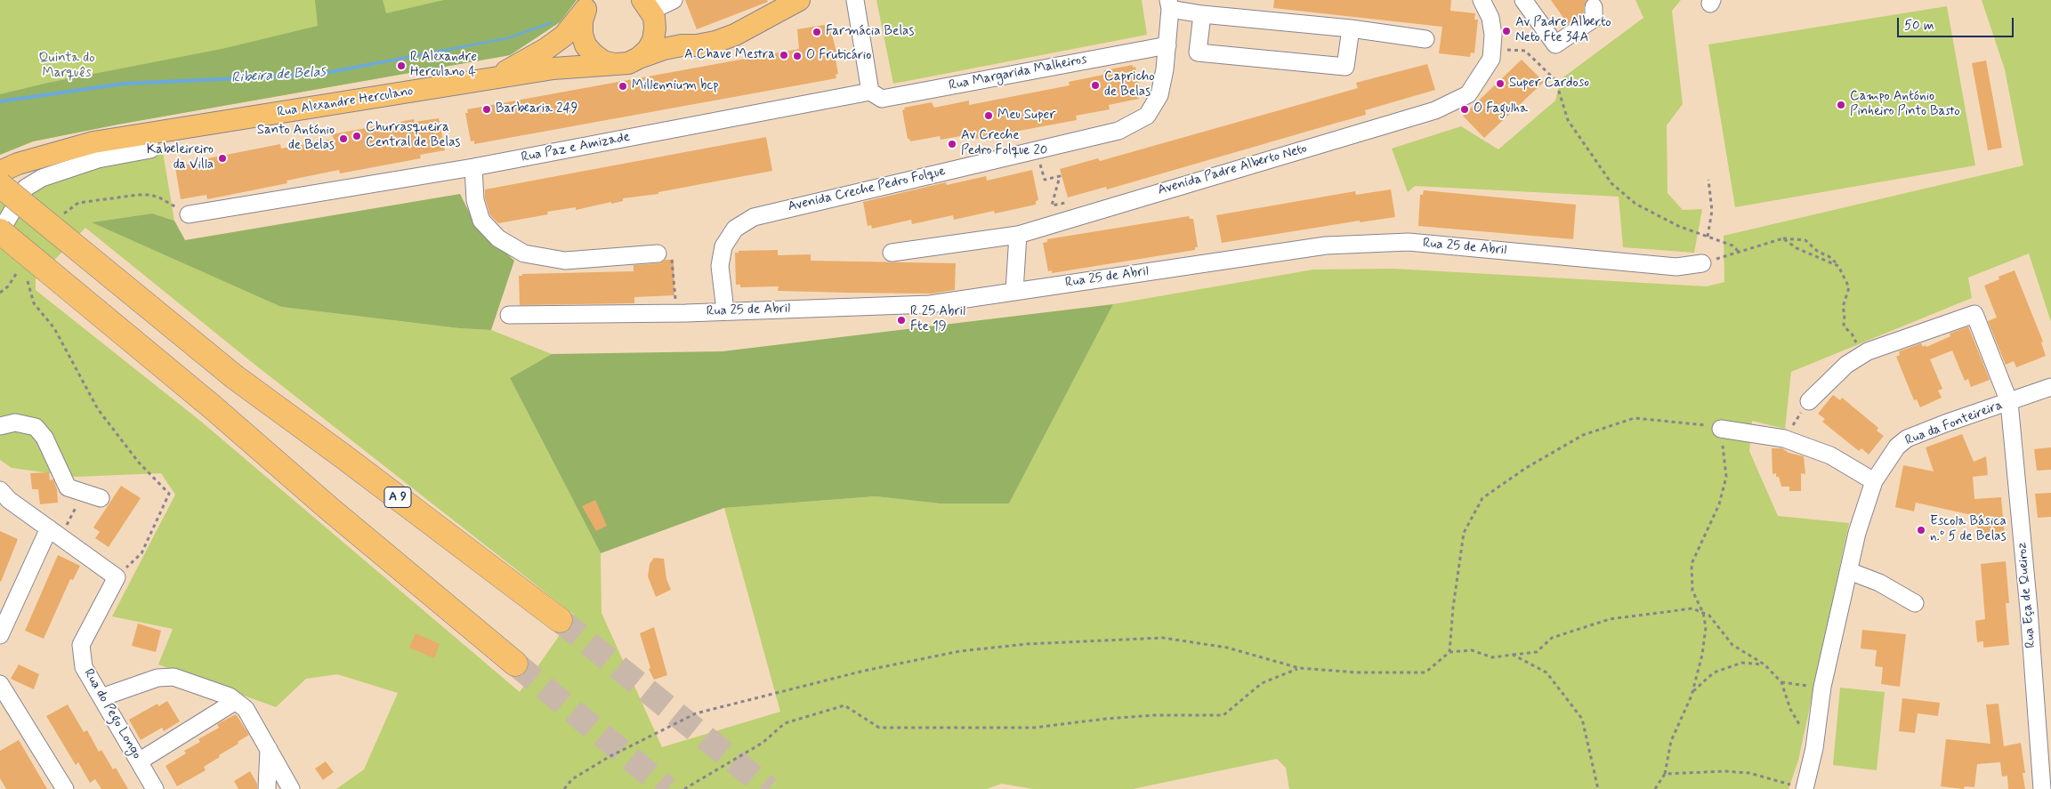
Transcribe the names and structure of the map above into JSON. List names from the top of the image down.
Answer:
{
  "streets": {
    "highway": ["A 9"],
    "main road": ["Rua Alexandre Herculano"],
    "street": [
      "Rua Margarida Malheiros",
      "Rua Paz e Amizade",
      "Avenida Padre Alberto Neto",
      "Avenida Creche Pedro Folque",
      "Rua 25 de Abril",
      "Rua da Fonteireira",
      "Rua Eça de Queiroz",
      "Rua do Pego Longo"
    ]
  },
  "crossings": [
    ["Rua Margarida Malheiros", "Rua Paz e Amizade"],
    ["Rua Margarida Malheiros", "Avenida Creche Pedro Folque"],
    ["Avenida Creche Pedro Folque", "Rua 25 de Abril"],
    ["Rua da Fonteireira", "Rua Eça de Queiroz"]
  ],
  "water": ["Ribeira de Belas"],
  "parks": ["Quinta do Marquês"],
  "places": [
    "Av Padre Alberto Neto Fte 34A",
    "Farmácia Belas",
    "A Chave Mestra",
    "O Fruticário",
    "R Alexandre Herculano 4",
    "Super Cardoso",
    "Capricho de Belas",
    "Millennium bcp",
    "Campo António Pinheiro Pinto Basto",
    "Barbearia 249",
    "O Fagulha",
    "Meu Super",
    "Churrasqueira Central de Belas",
    "Santo António de Belas",
    "Av Creche Pedro Folque 20",
    "Kabeleireiro da Villa",
    "R 25 Abril Fte 19",
    "Escola Básica n.º 5 de Belas"
  ],
  "scale_bar": "50 m"
}
